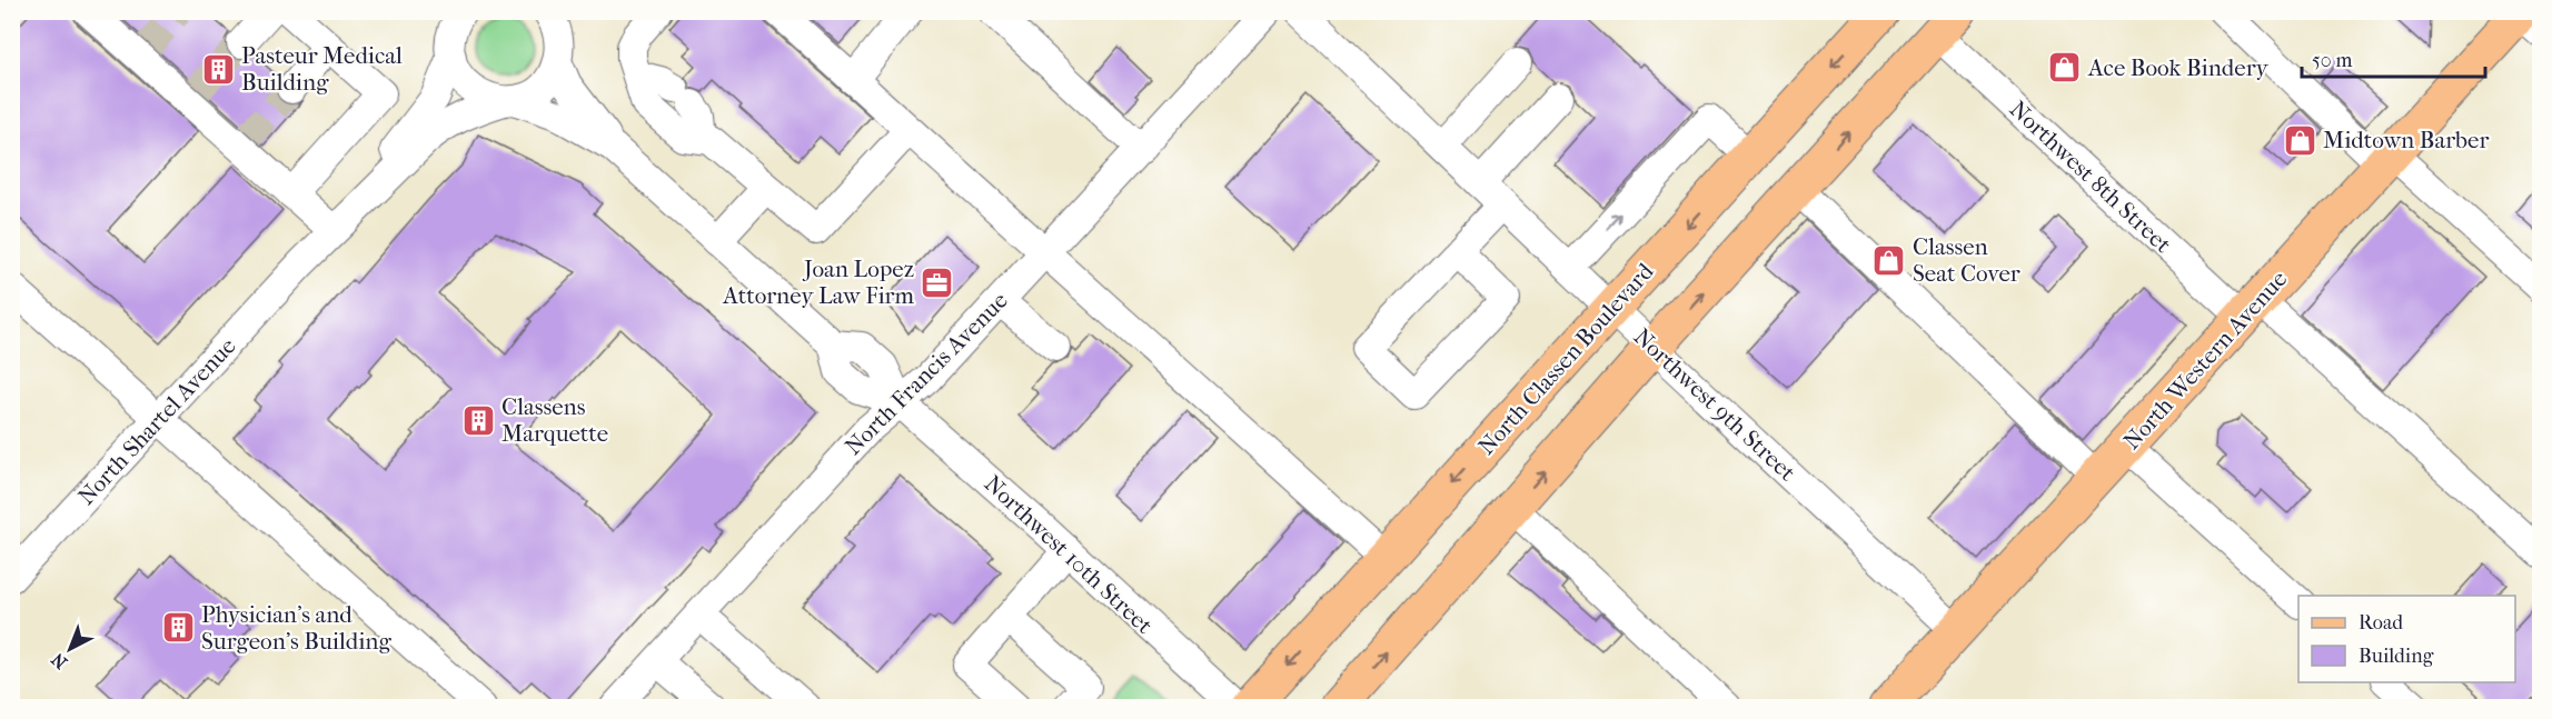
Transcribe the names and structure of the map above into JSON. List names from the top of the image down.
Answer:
{
  "streets": {
    "main road": ["North Classen Boulevard", "North Western Avenue"],
    "street": [
      "Northwest 8th Street",
      "North Francis Avenue",
      "Northwest 9th Street",
      "North Shartel Avenue",
      "Northwest 10th Street"
    ]
  },
  "crossings": [
    ["Northwest 8th Street", "North Western Avenue"],
    ["North Classen Boulevard", "Northwest 9th Street"],
    ["North Western Avenue", "Northwest 9th Street"],
    ["North Francis Avenue", "Northwest 10th Street"],
    ["North Shartel Avenue", "Northwest 10th Street"]
  ],
  "places": {
    "shop": ["Ace Book Bindery", "Midtown Barber", "Classen Seat Cover"],
    "building": ["Pasteur Medical Building", "Classens Marquette", "Physician's and Surgeon's Building"],
    "office": ["Joan Lopez Attorney Law Firm"]
  },
  "legend": ["Road", "Building"],
  "scale_bar": "50 m",
  "north": "bottom left"
}
